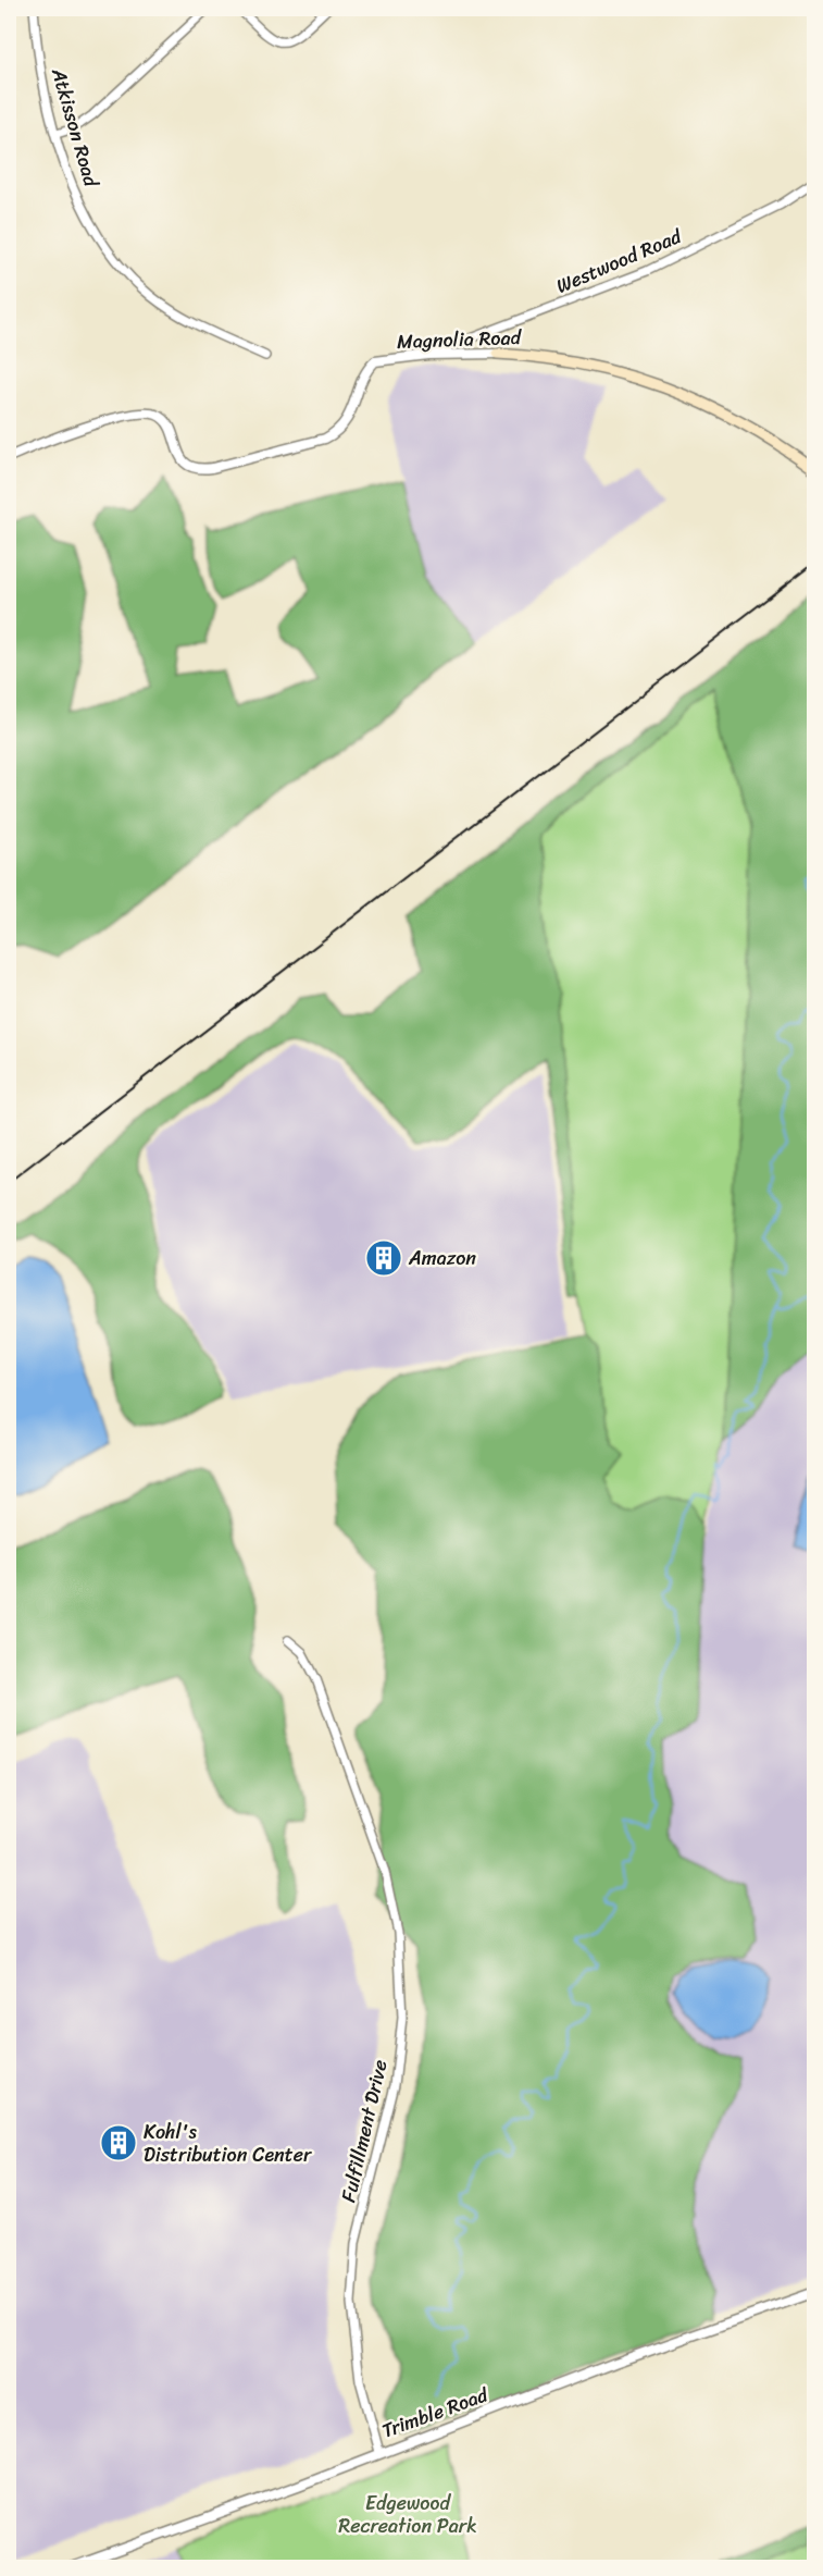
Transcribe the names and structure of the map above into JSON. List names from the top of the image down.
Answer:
{
  "streets": {
    "main road": ["Magnolia Road"],
    "street": [
      "Atkisson Road",
      "Westwood Road",
      "Fulfillment Drive",
      "Trimble Road"
    ]
  },
  "crossings": [
    ["Westwood Road", "Magnolia Road"],
    ["Fulfillment Drive", "Trimble Road"]
  ],
  "parks": ["Edgewood Recreation Park"],
  "places": {
    "building": ["Amazon", "Kohl's Distribution Center"]
  }
}
